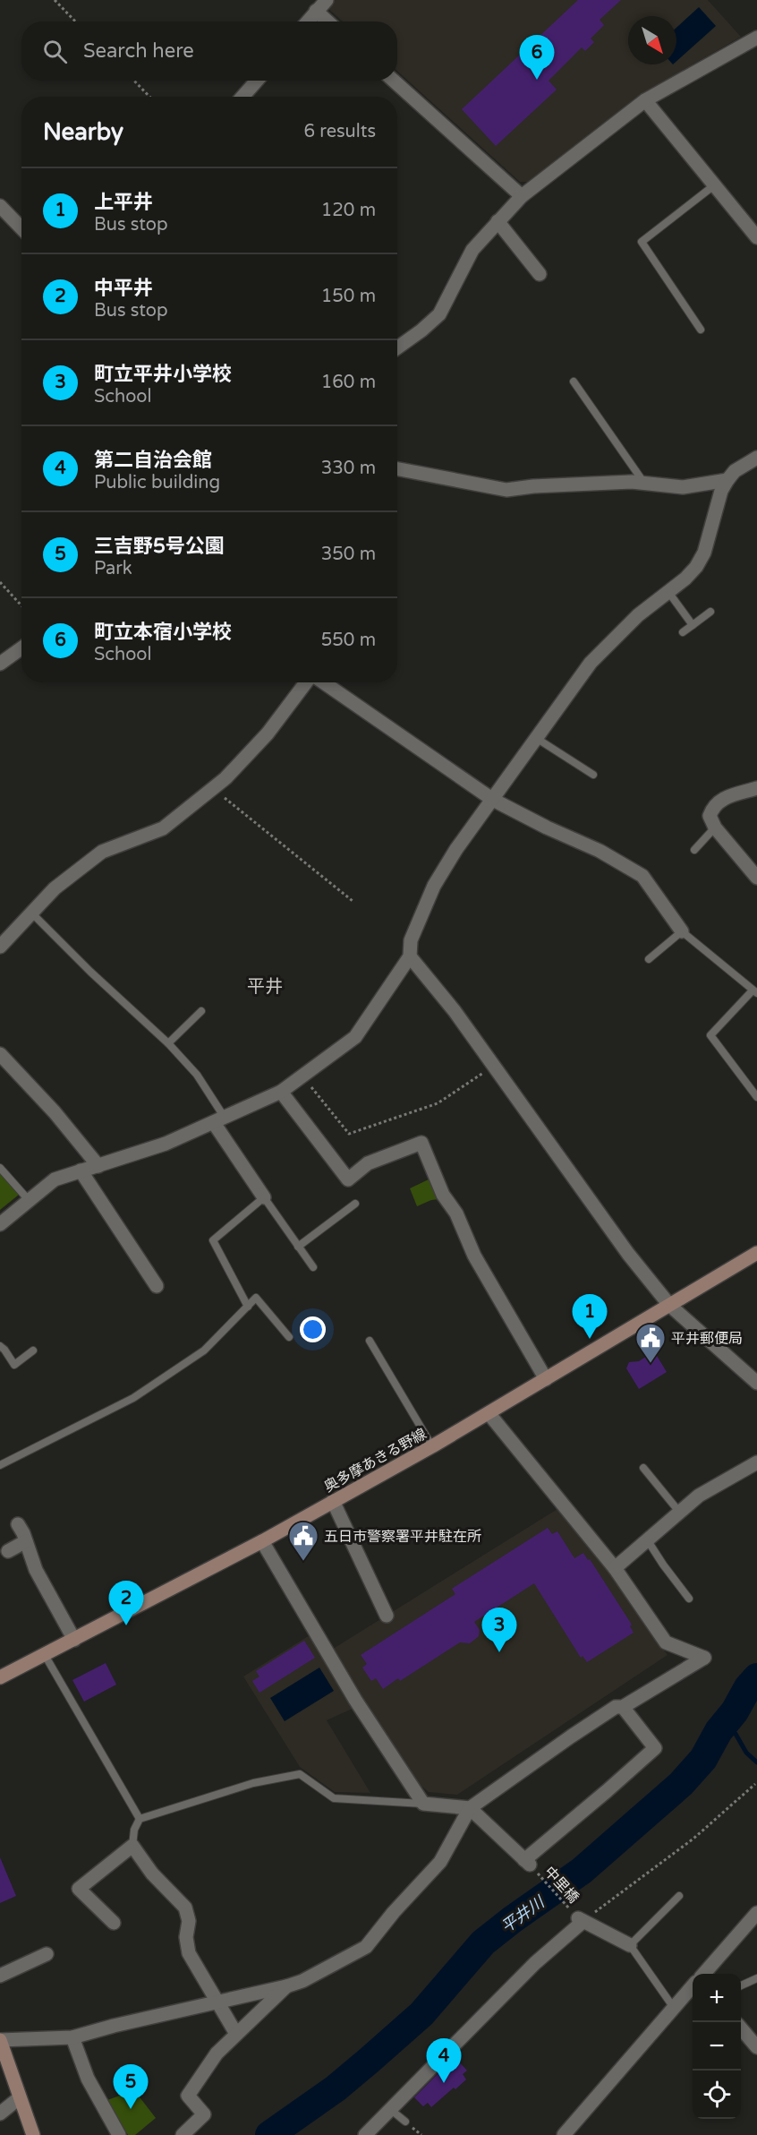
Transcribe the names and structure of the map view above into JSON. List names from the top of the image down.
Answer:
{
  "streets": {
    "main road": ["奥多摩あきる野線"],
    "path": ["中里橋"]
  },
  "districts": ["平井"],
  "water": ["平井川"],
  "places": {
    "public building": ["平井郵便局", "五日市警察署平井駐在所"]
  },
  "north": "bottom right",
  "page": {
    "search": "Search here",
    "pins": [
      "6",
      "1",
      "2",
      "3",
      "4",
      "5"
    ],
    "heading": ["Nearby", "6 results"],
    "list": [
      {
        "mark": "1",
        "name": "上平井",
        "note": "Bus stop",
        "value": "120 m"
      },
      {
        "mark": "2",
        "name": "中平井",
        "note": "Bus stop",
        "value": "150 m"
      },
      {
        "mark": "3",
        "name": "町立平井小学校",
        "note": "School",
        "value": "160 m"
      },
      {
        "mark": "4",
        "name": "第二自治会館",
        "note": "Public building",
        "value": "330 m"
      },
      {
        "mark": "5",
        "name": "三吉野5号公園",
        "note": "Park",
        "value": "350 m"
      },
      {
        "mark": "6",
        "name": "町立本宿小学校",
        "note": "School",
        "value": "550 m"
      }
    ],
    "map_buttons": ["+", "−"]
  }
}
